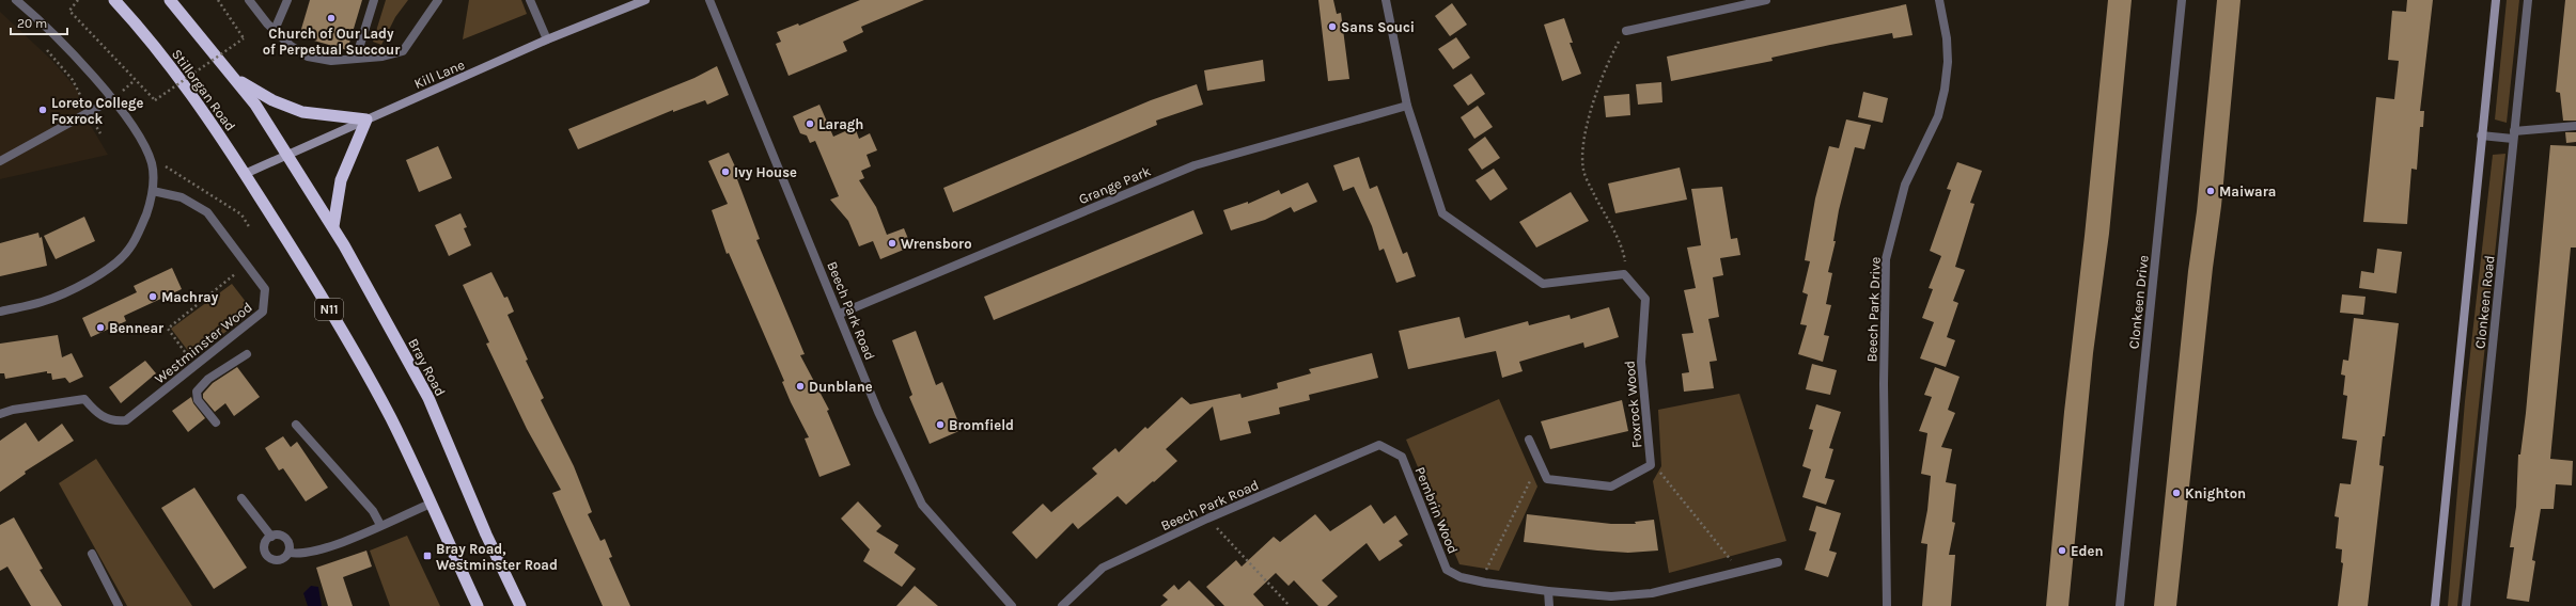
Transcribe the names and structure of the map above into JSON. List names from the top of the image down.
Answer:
{
  "streets": {
    "highway": ["Stillorgan Road", "N11", "Bray Road"],
    "main road": ["Kill Lane", "Clonkeen Road"],
    "street": [
      "Grange Park",
      "Clonkeen Drive",
      "Beech Park Drive",
      "Beech Park Road",
      "Westminster Wood",
      "Foxrock Wood",
      "Pembrin Wood"
    ]
  },
  "crossings": [
    ["Kill Lane", "Stillorgan Road"],
    ["Kill Lane", "Bray Road"],
    ["Stillorgan Road", "N11"],
    ["Stillorgan Road", "Bray Road"],
    ["Grange Park", "Beech Park Road"],
    ["Beech Park Road", "Pembrin Wood"]
  ],
  "places": {
    "other": [
      "Church of Our Lady of Perpetual Succour",
      "Sans Souci",
      "Loreto College Foxrock",
      "Laragh",
      "Ivy House",
      "Maiwara",
      "Wrensboro",
      "Machray",
      "Bennear",
      "Dunblane",
      "Bromfield",
      "Knighton",
      "Eden"
    ],
    "transit": ["Bray Road, Westminster Road"]
  },
  "scale_bar": "20 m"
}
